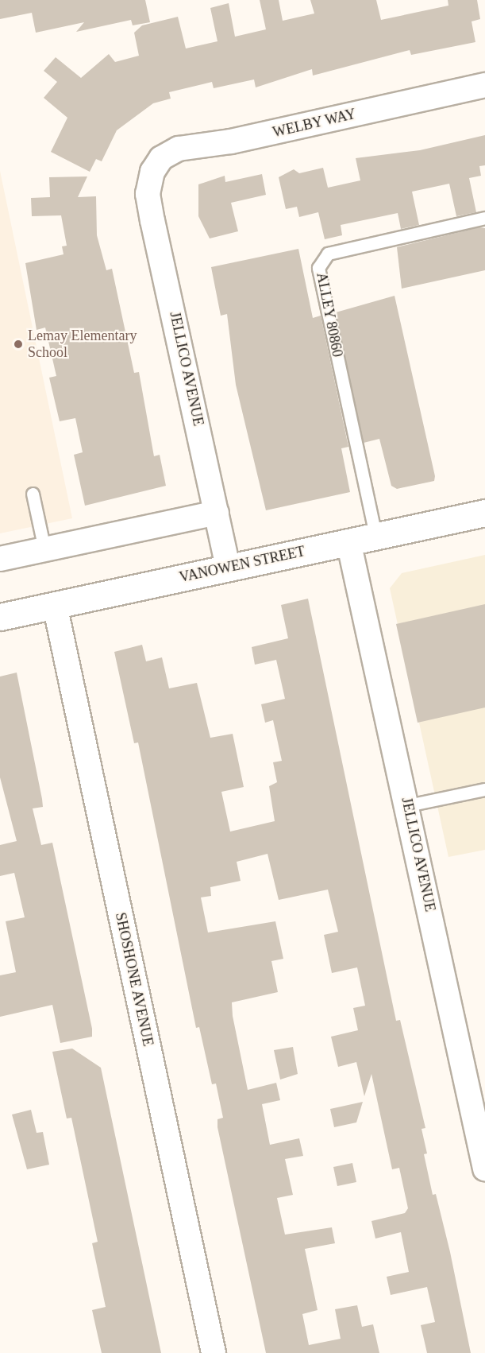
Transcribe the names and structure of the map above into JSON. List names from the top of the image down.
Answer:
{
  "streets": {
    "main road": ["VANOWEN STREET"],
    "street": ["WELBY WAY", "JELLICO AVENUE", "SHOSHONE AVENUE"],
    "lane": ["ALLEY 80860"]
  },
  "crossings": [
    ["WELBY WAY", "JELLICO AVENUE"],
    ["ALLEY 80860", "VANOWEN STREET"],
    ["JELLICO AVENUE", "VANOWEN STREET"],
    ["VANOWEN STREET", "SHOSHONE AVENUE"]
  ],
  "places": ["Lemay Elementary School"]
}
